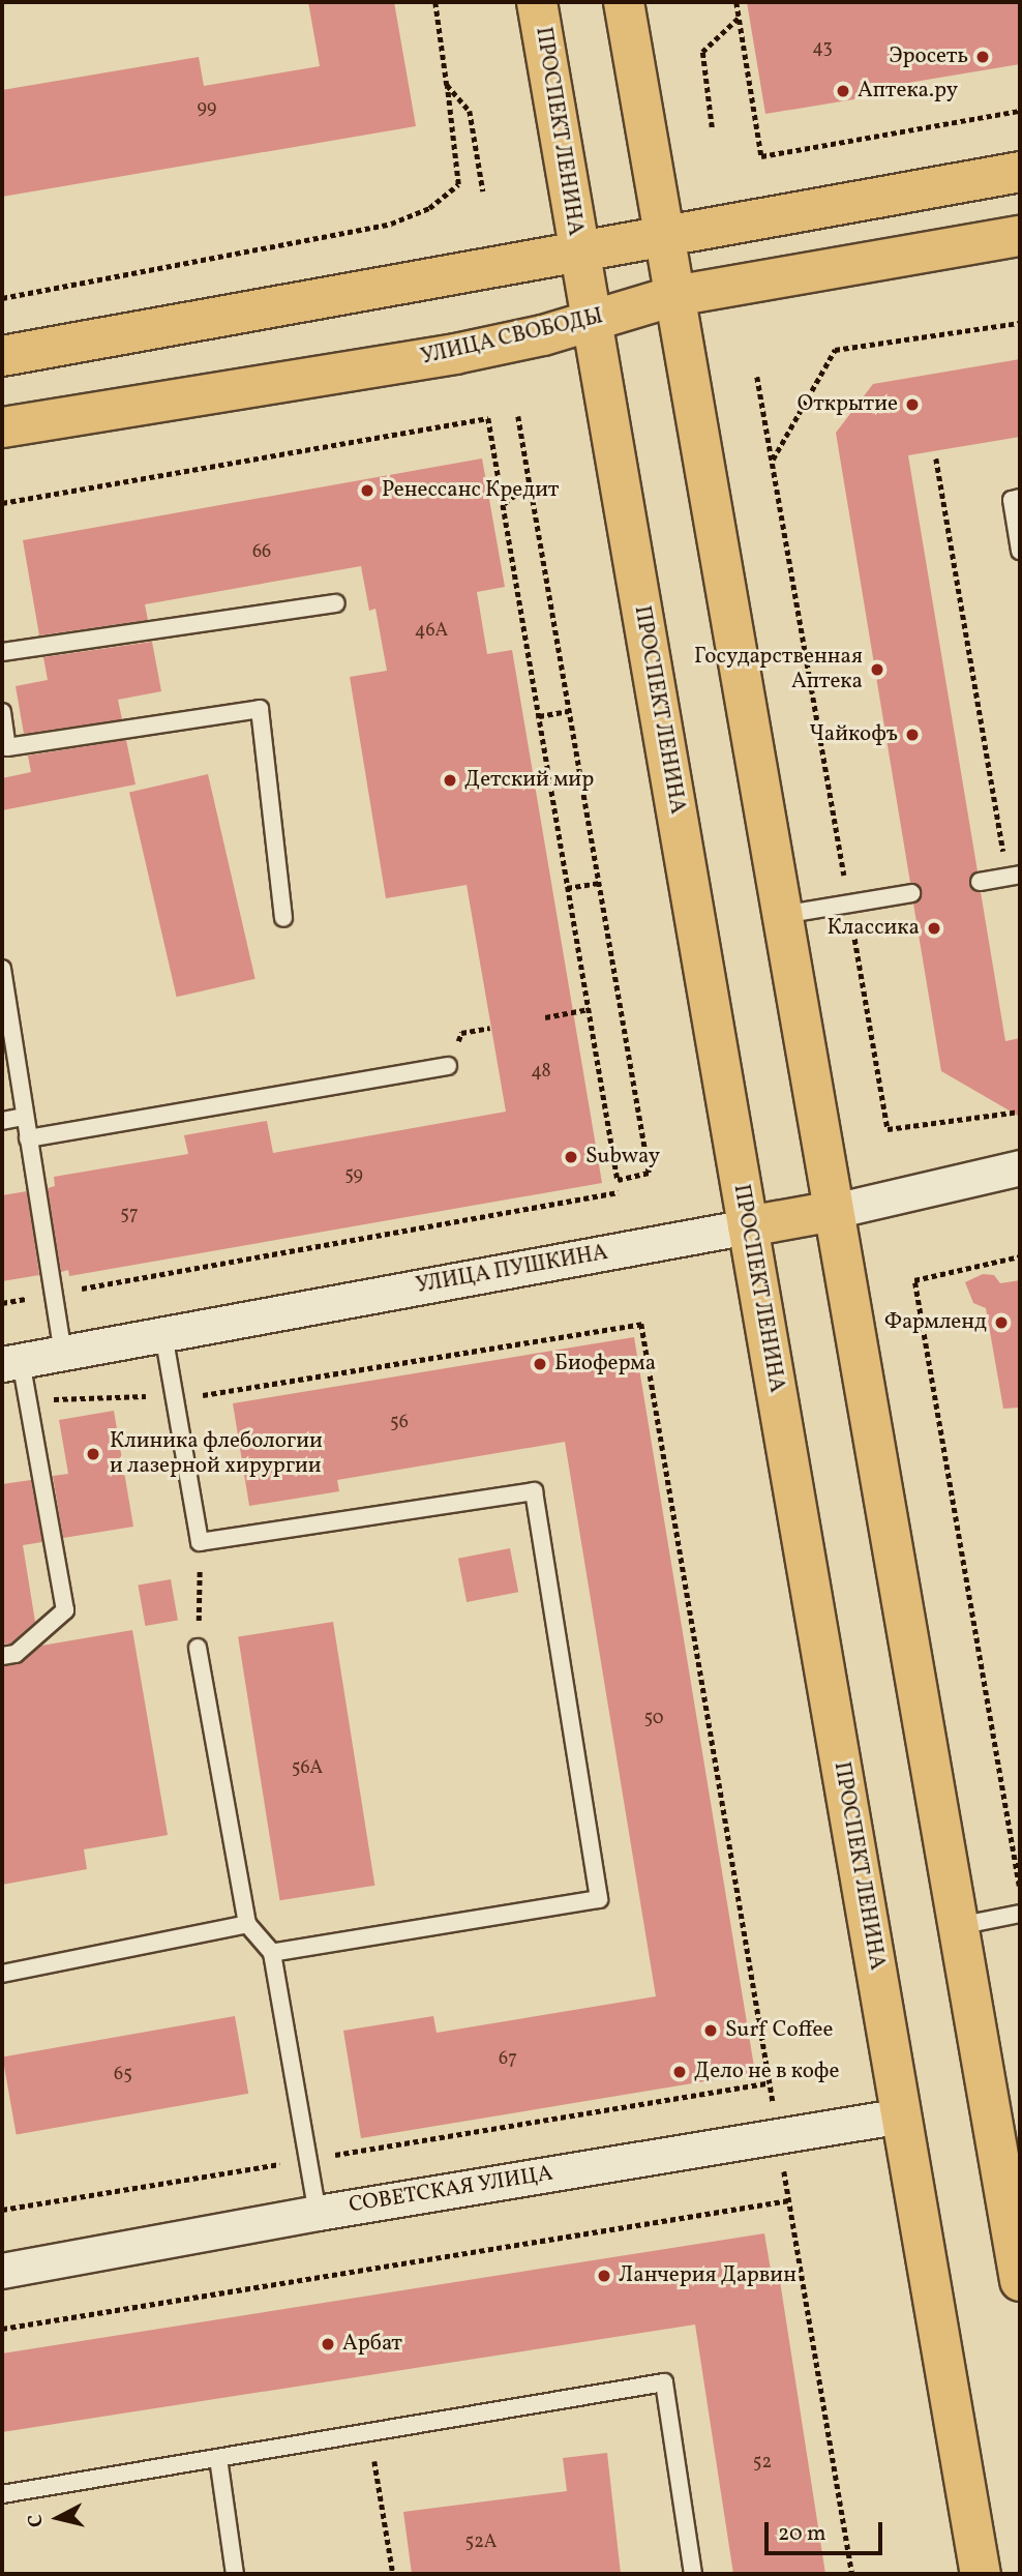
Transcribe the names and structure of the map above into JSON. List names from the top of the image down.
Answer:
{
  "streets": {
    "main road": ["ПРОСПЕКТ ЛЕНИНА", "УЛИЦА СВОБОДЫ", "УЛИЦА ПУШКИНА"],
    "street": ["СОВЕТСКАЯ УЛИЦА"]
  },
  "crossings": [
    ["ПРОСПЕКТ ЛЕНИНА", "УЛИЦА СВОБОДЫ"],
    ["ПРОСПЕКТ ЛЕНИНА", "УЛИЦА ПУШКИНА"],
    ["ПРОСПЕКТ ЛЕНИНА", "СОВЕТСКАЯ УЛИЦА"]
  ],
  "places": [
    "Эросеть",
    "Аптека.ру",
    "Открытие",
    "Ренессанс Кредит",
    "Государственная Аптека",
    "Чайкофъ",
    "Детский мир",
    "Классика",
    "Subway",
    "Фармленд",
    "Биоферма",
    "Клиника флебологии и лазерной хирургии",
    "Surf Coffee",
    "Дело не в кофе",
    "Ланчерия Дарвин",
    "Арбат"
  ],
  "house_numbers": [
    "43",
    "99",
    "66",
    "46А",
    "48",
    "59",
    "57",
    "56",
    "50",
    "56А",
    "67",
    "65",
    "52",
    "52А"
  ],
  "scale_bar": "20 m",
  "north": "left"
}
